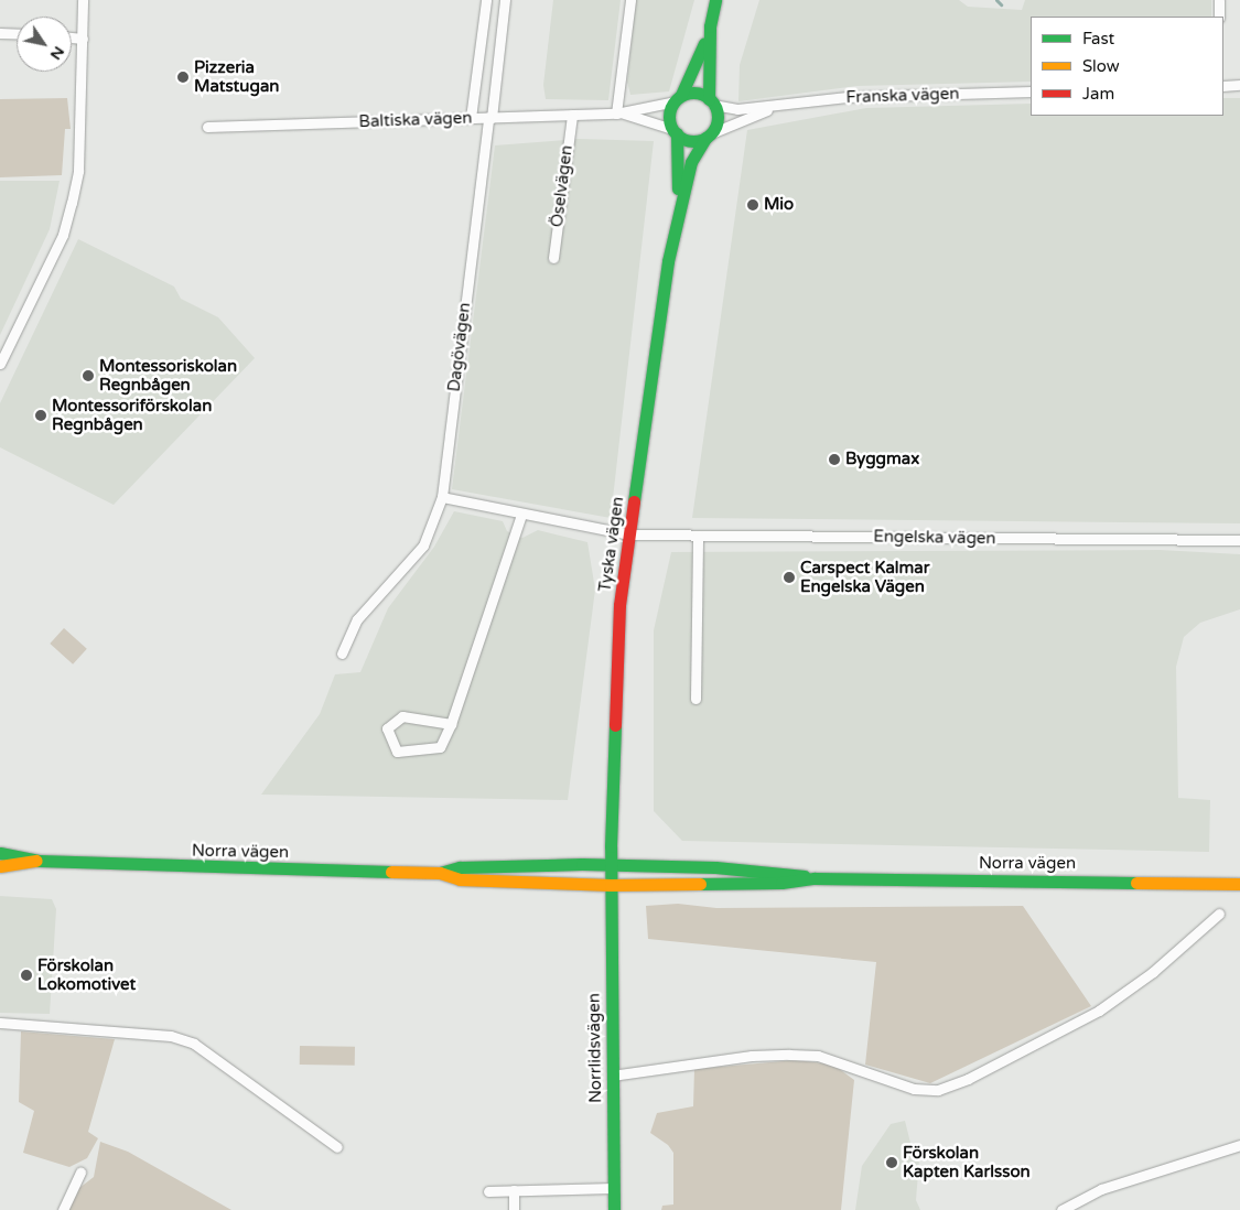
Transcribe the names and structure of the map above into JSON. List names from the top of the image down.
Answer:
{
  "streets": {
    "main road": ["Tyska vägen", "Norra vägen", "Norrlidsvägen"],
    "street": [
      "Franska vägen",
      "Baltiska vägen",
      "Öselvägen",
      "Dagövägen",
      "Engelska vägen"
    ]
  },
  "crossings": [
    ["Franska vägen", "Baltiska vägen"],
    ["Franska vägen", "Tyska vägen"],
    ["Baltiska vägen", "Öselvägen"],
    ["Baltiska vägen", "Dagövägen"],
    ["Baltiska vägen", "Tyska vägen"],
    ["Engelska vägen", "Tyska vägen"],
    ["Tyska vägen", "Norra vägen"],
    ["Tyska vägen", "Norrlidsvägen"],
    ["Norra vägen", "Norrlidsvägen"]
  ],
  "places": [
    "Pizzeria Matstugan",
    "Mio",
    "Montessoriskolan Regnbågen",
    "Montessoriförskolan Regnbågen",
    "Byggmax",
    "Carspect Kalmar Engelska Vägen",
    "Förskolan Lokomotivet",
    "Förskolan Kapten Karlsson"
  ],
  "legend": ["Fast", "Slow", "Jam"],
  "north": "bottom right"
}
